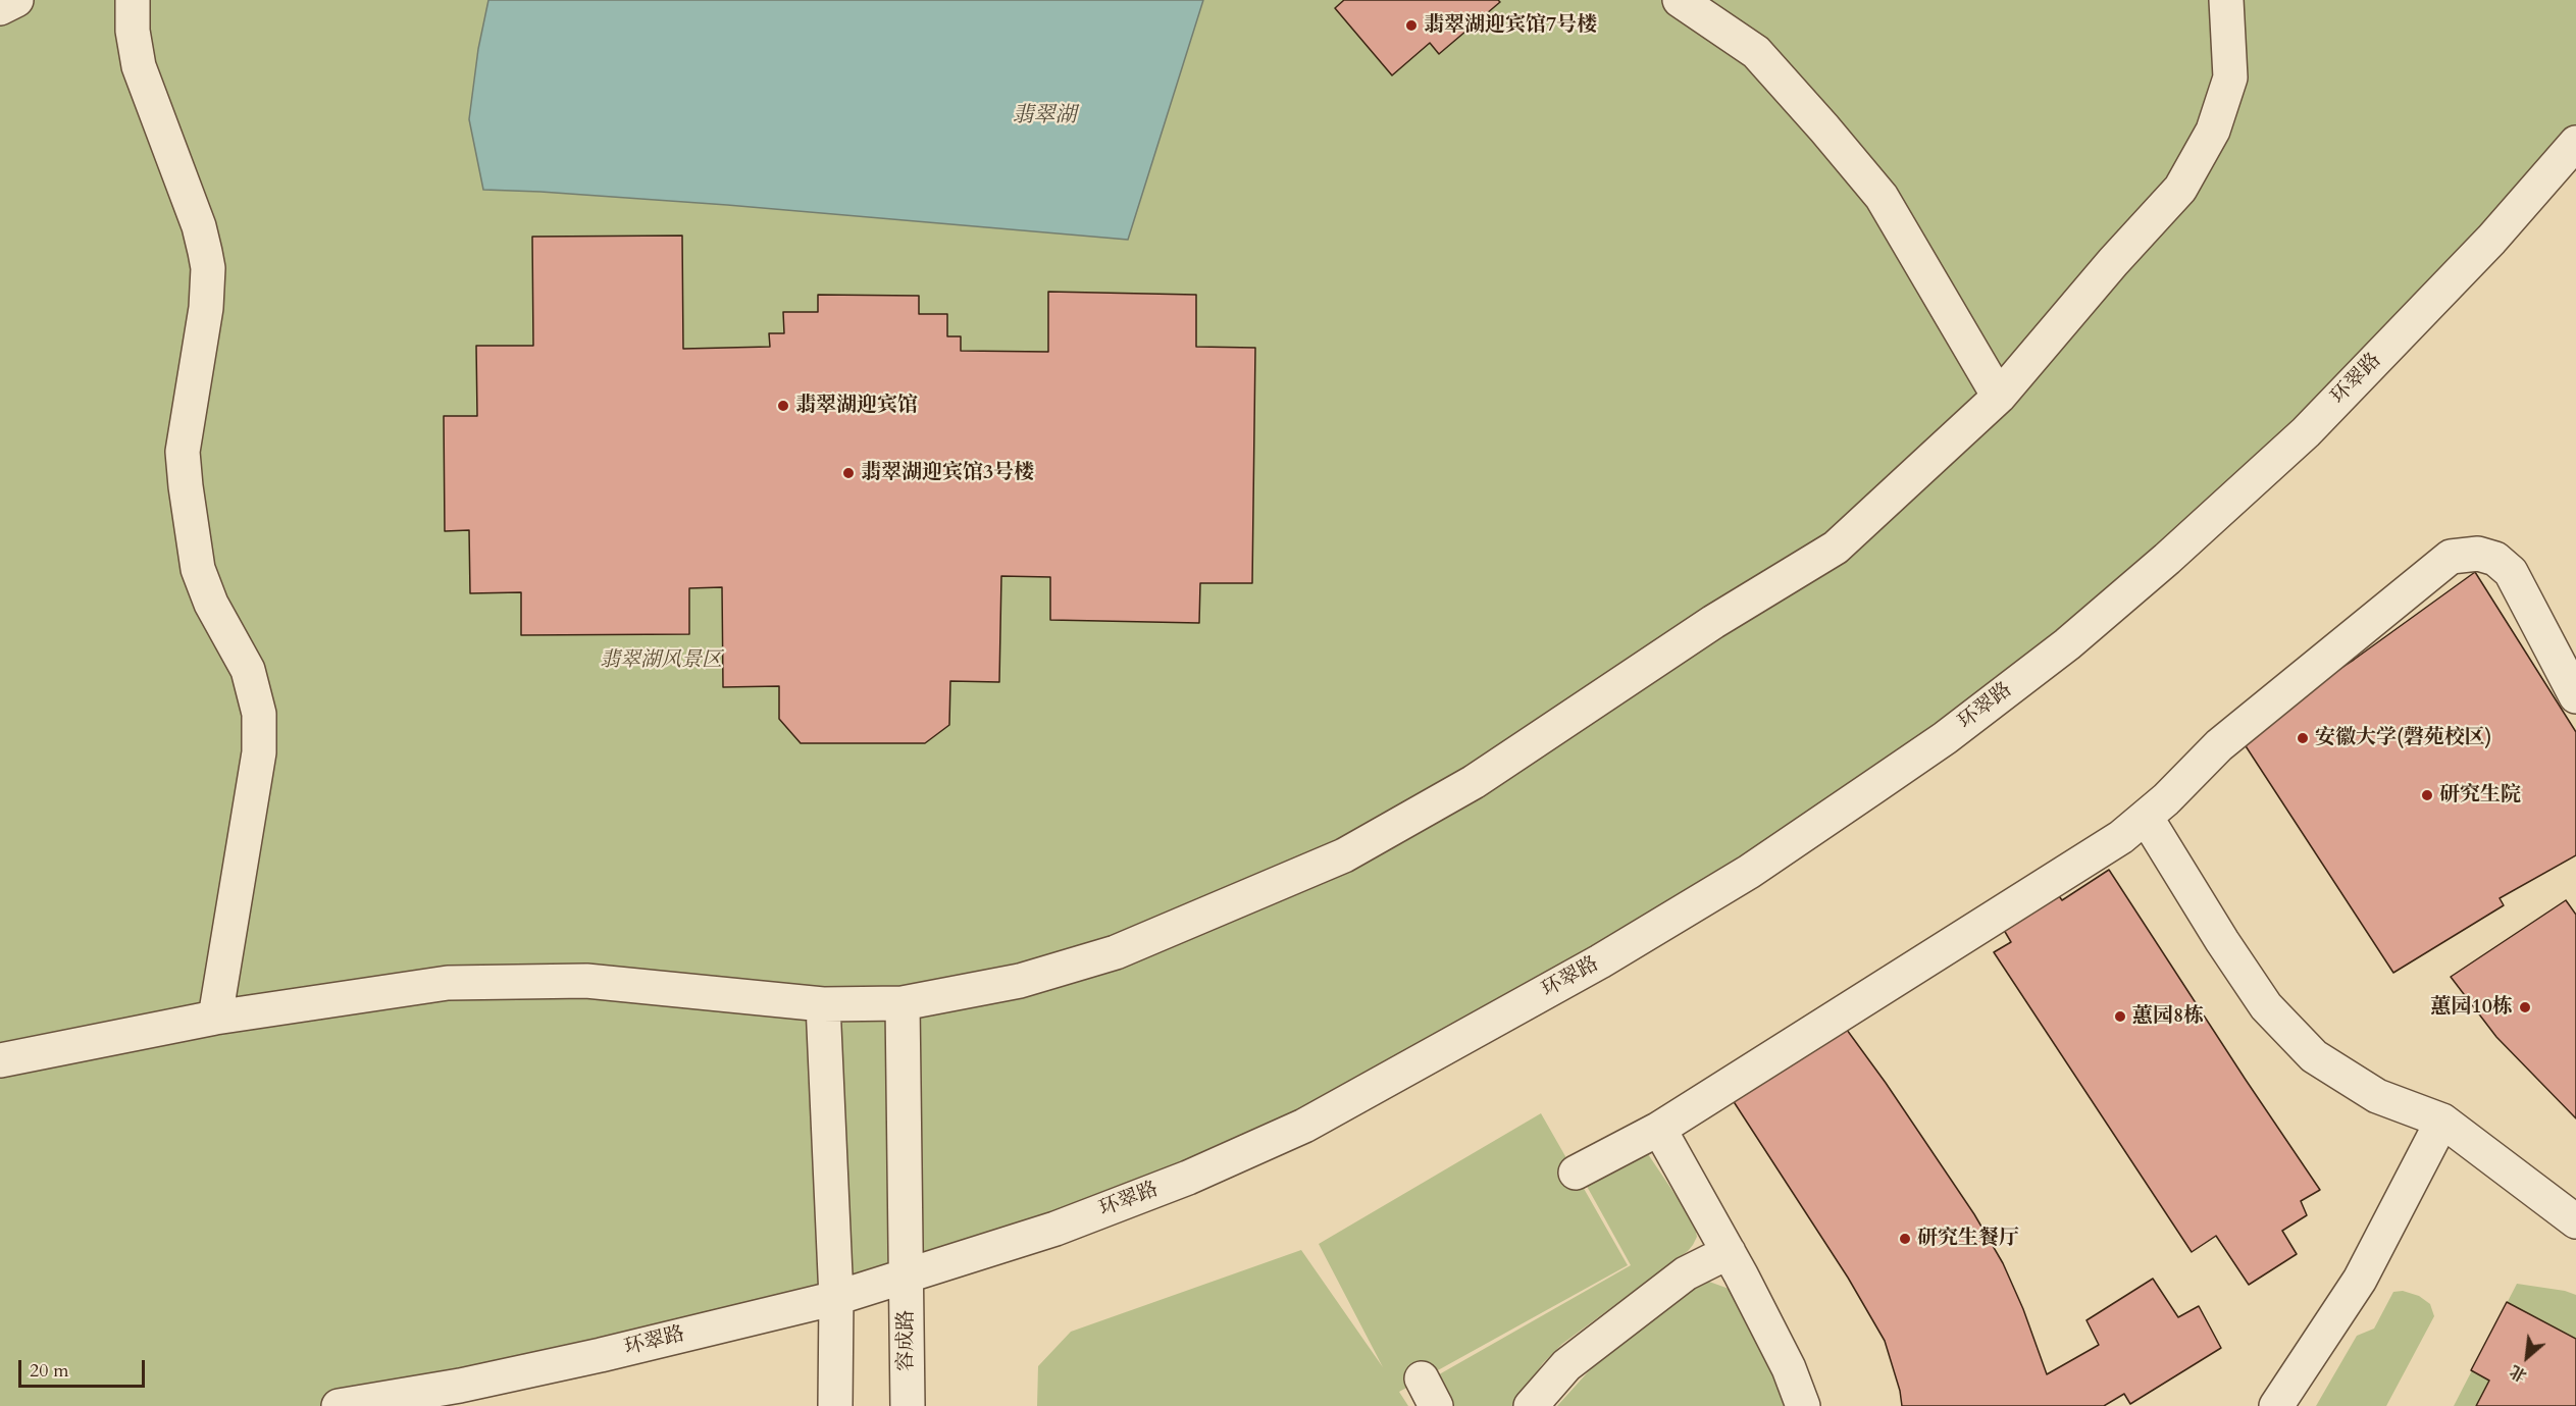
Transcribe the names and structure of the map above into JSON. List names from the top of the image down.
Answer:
{
  "streets": {
    "street": ["环翠路", "容成路"]
  },
  "crossings": [
    ["环翠路", "容成路"]
  ],
  "water": ["翡翠湖"],
  "parks": ["翡翠湖风景区"],
  "places": [
    "翡翠湖迎宾馆7号楼",
    "翡翠湖迎宾馆",
    "翡翠湖迎宾馆3号楼",
    "安徽大学(磬苑校区)",
    "研究生院",
    "蕙园10栋",
    "蕙园8栋",
    "研究生餐厅"
  ],
  "scale_bar": "20 m",
  "north": "bottom left"
}
